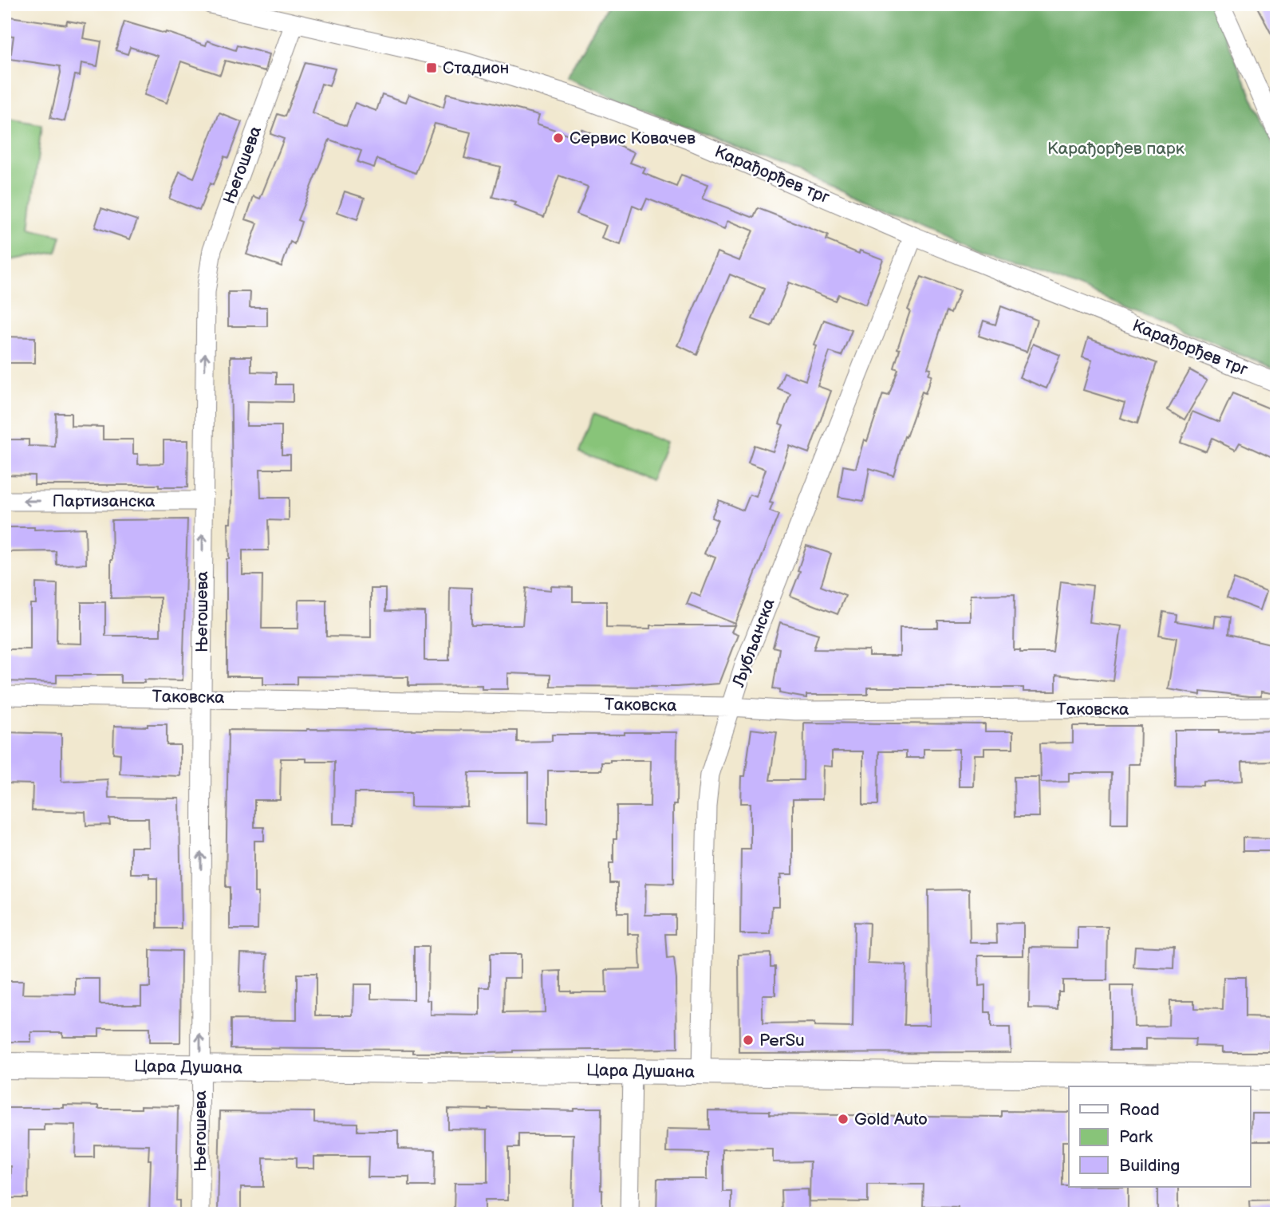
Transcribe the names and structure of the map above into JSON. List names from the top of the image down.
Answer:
{
  "streets": {
    "street": [
      "Његошева",
      "Карађорђев трг",
      "Партизанска",
      "Љубљанска",
      "Таковска",
      "Цара Душана"
    ]
  },
  "crossings": [
    ["Његошева", "Карађорђев трг"],
    ["Његошева", "Партизанска"],
    ["Његошева", "Таковска"],
    ["Његошева", "Цара Душана"],
    ["Карађорђев трг", "Љубљанска"],
    ["Љубљанска", "Таковска"],
    ["Љубљанска", "Цара Душана"]
  ],
  "one_way": ["Његошева", "Партизанска"],
  "parks": ["Карађорђев парк"],
  "places": {
    "transit": ["Стадион"],
    "other": ["Сервис Ковачев", "PerSu", "Gold Auto"]
  },
  "legend": ["Road", "Park", "Building"]
}
